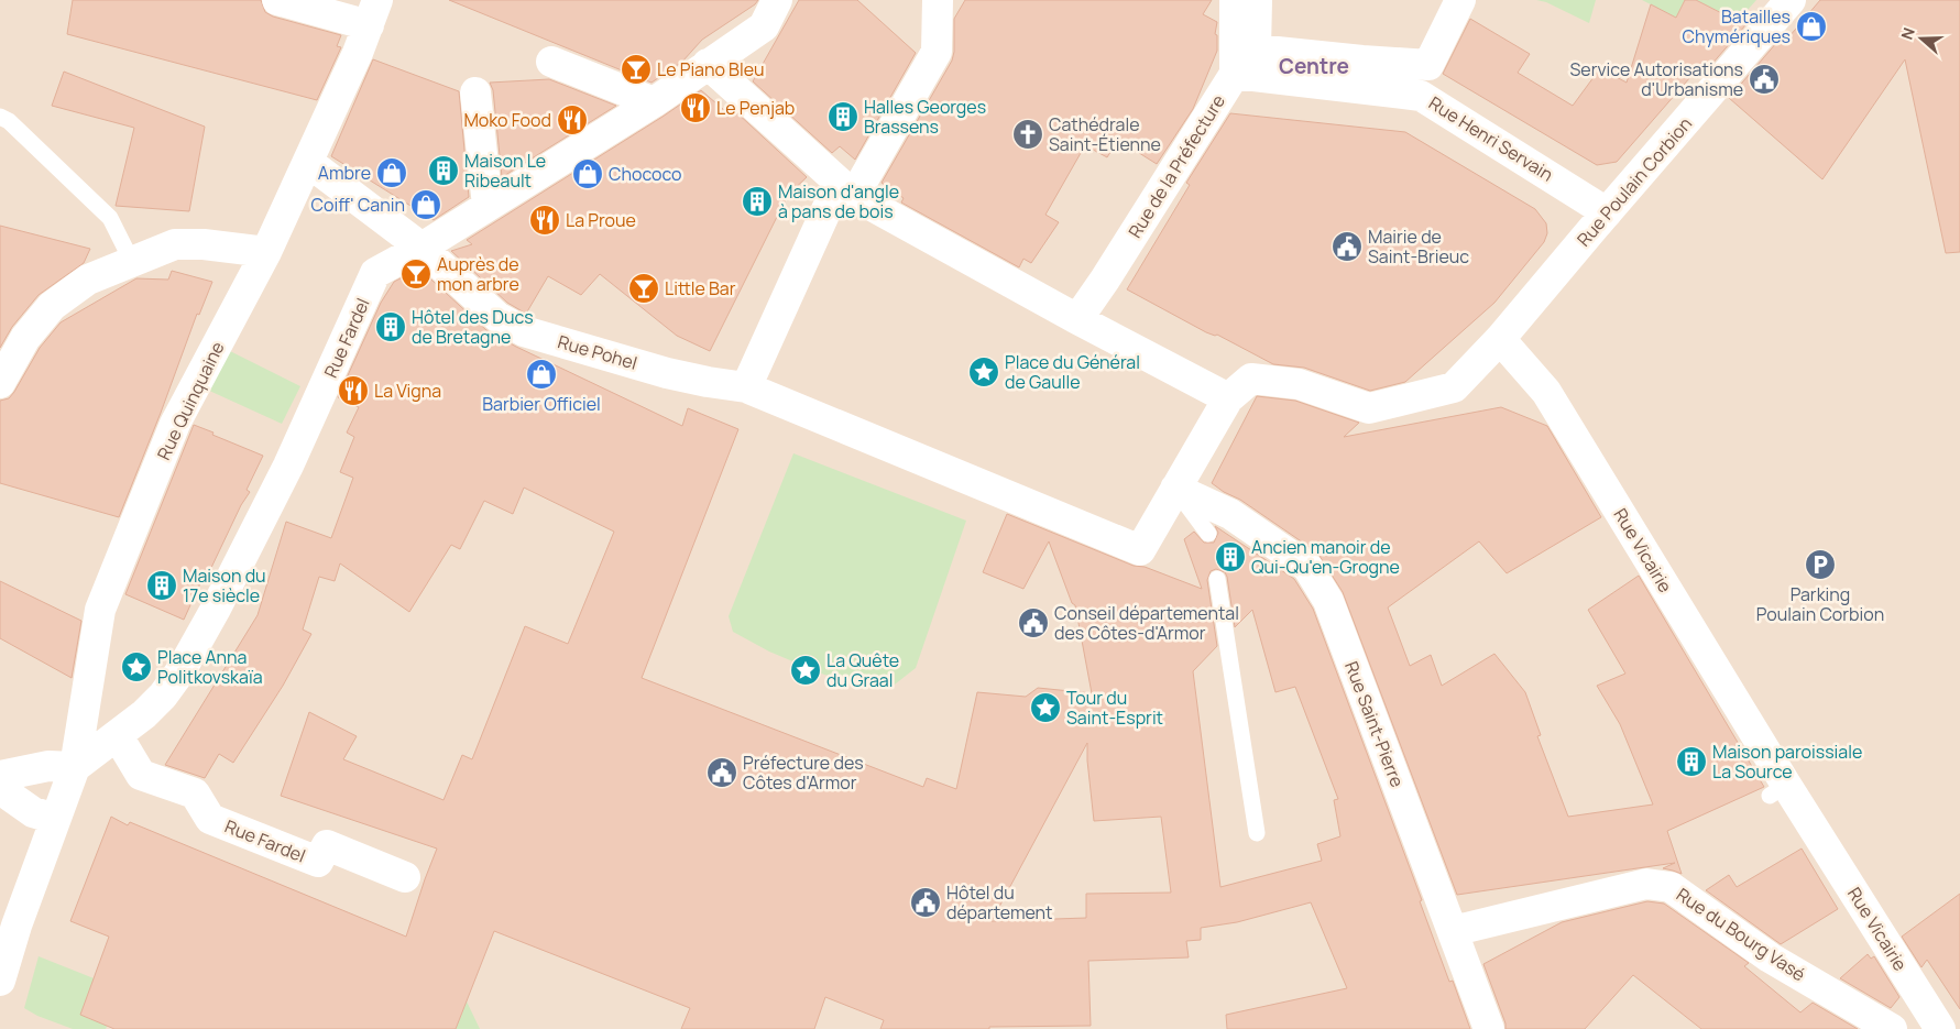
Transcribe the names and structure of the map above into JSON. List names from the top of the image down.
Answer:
{
  "streets": {
    "street": [
      "Rue Henri Servain",
      "Rue de la Préfecture",
      "Rue Poulain Corbion",
      "Rue Fardel",
      "Rue Pohel",
      "Rue Quinquaine",
      "Rue Vicairie",
      "Rue Saint-Pierre",
      "Rue du Bourg Vasé"
    ]
  },
  "crossings": [
    ["Rue Henri Servain", "Rue de la Préfecture"],
    ["Rue Henri Servain", "Rue Poulain Corbion"],
    ["Rue Poulain Corbion", "Rue Vicairie"],
    ["Rue Fardel", "Rue Pohel"],
    ["Rue Fardel", "Rue Quinquaine"],
    ["Rue Pohel", "Rue Quinquaine"],
    ["Rue Saint-Pierre", "Rue du Bourg Vasé"]
  ],
  "districts": ["Centre"],
  "places": {
    "shop": [
      "Batailles Chymériques",
      "Ambre",
      "Chococo",
      "Coiff' Canin",
      "Barbier Officiel"
    ],
    "bar": ["Le Piano Bleu", "Auprès de mon arbre", "Little Bar"],
    "public building": [
      "Service Autorisations d'Urbanisme",
      "Mairie de Saint-Brieuc",
      "Conseil départemental des Côtes-d'Armor",
      "Préfecture des Côtes d'Armor",
      "Hôtel du département"
    ],
    "restaurant": [
      "Le Penjab",
      "Moko Food",
      "La Proue",
      "La Vigna"
    ],
    "building": [
      "Halles Georges Brassens",
      "Maison Le Ribeault",
      "Maison d'angle à pans de bois",
      "Hôtel des Ducs de Bretagne",
      "Ancien manoir de Qui-Qu'en-Grogne",
      "Maison du 17e siècle",
      "Maison paroissiale La Source"
    ],
    "church": ["Cathédrale Saint-Étienne"],
    "place": [
      "Place du Général de Gaulle",
      "Place Anna Politkovskaïa",
      "La Quête du Graal",
      "Tour du Saint-Esprit"
    ],
    "parking": ["Parking Poulain Corbion"]
  },
  "north": "left"
}
